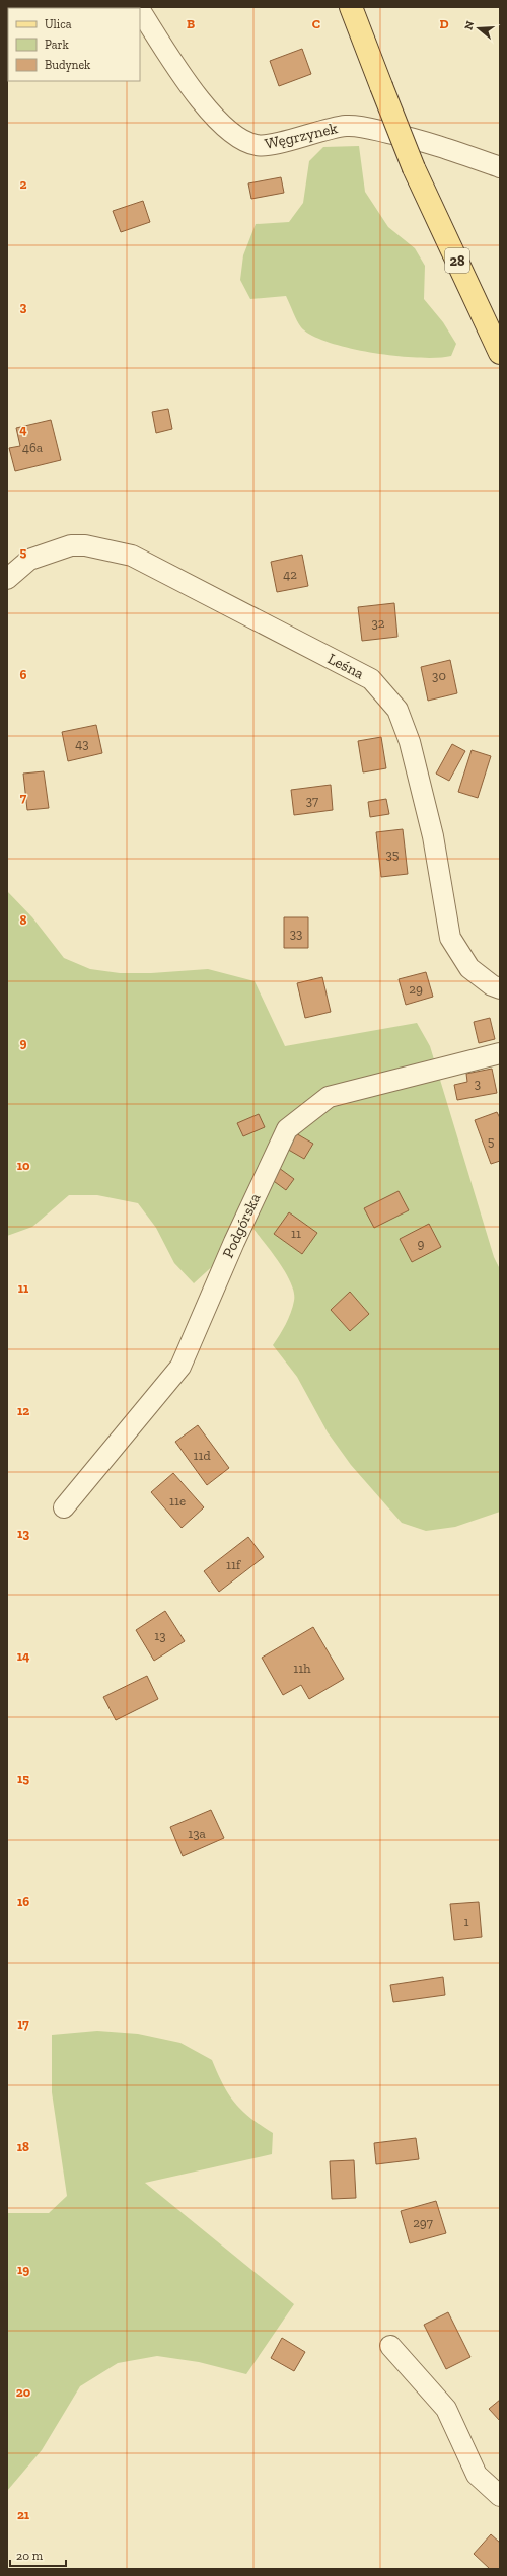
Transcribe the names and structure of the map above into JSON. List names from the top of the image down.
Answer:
{
  "streets": {
    "main road": ["28"],
    "street": ["Węgrzynek", "Leśna", "Podgórska"]
  },
  "house_numbers": [
    "46a",
    "42",
    "32",
    "30",
    "43",
    "37",
    "35",
    "33",
    "29",
    "3",
    "5",
    "11",
    "9",
    "11d",
    "11e",
    "11f",
    "13",
    "11h",
    "13a",
    "1",
    "297"
  ],
  "legend": ["Ulica", "Park", "Budynek"],
  "scale_bar": "20 m",
  "north": "left",
  "grid": {
    "columns": ["B", "C", "D"],
    "rows": [
      "2",
      "3",
      "4",
      "5",
      "6",
      "7",
      "8",
      "9",
      "10",
      "11",
      "12",
      "13",
      "14",
      "15",
      "16",
      "17",
      "18",
      "19",
      "20",
      "21"
    ]
  }
}
